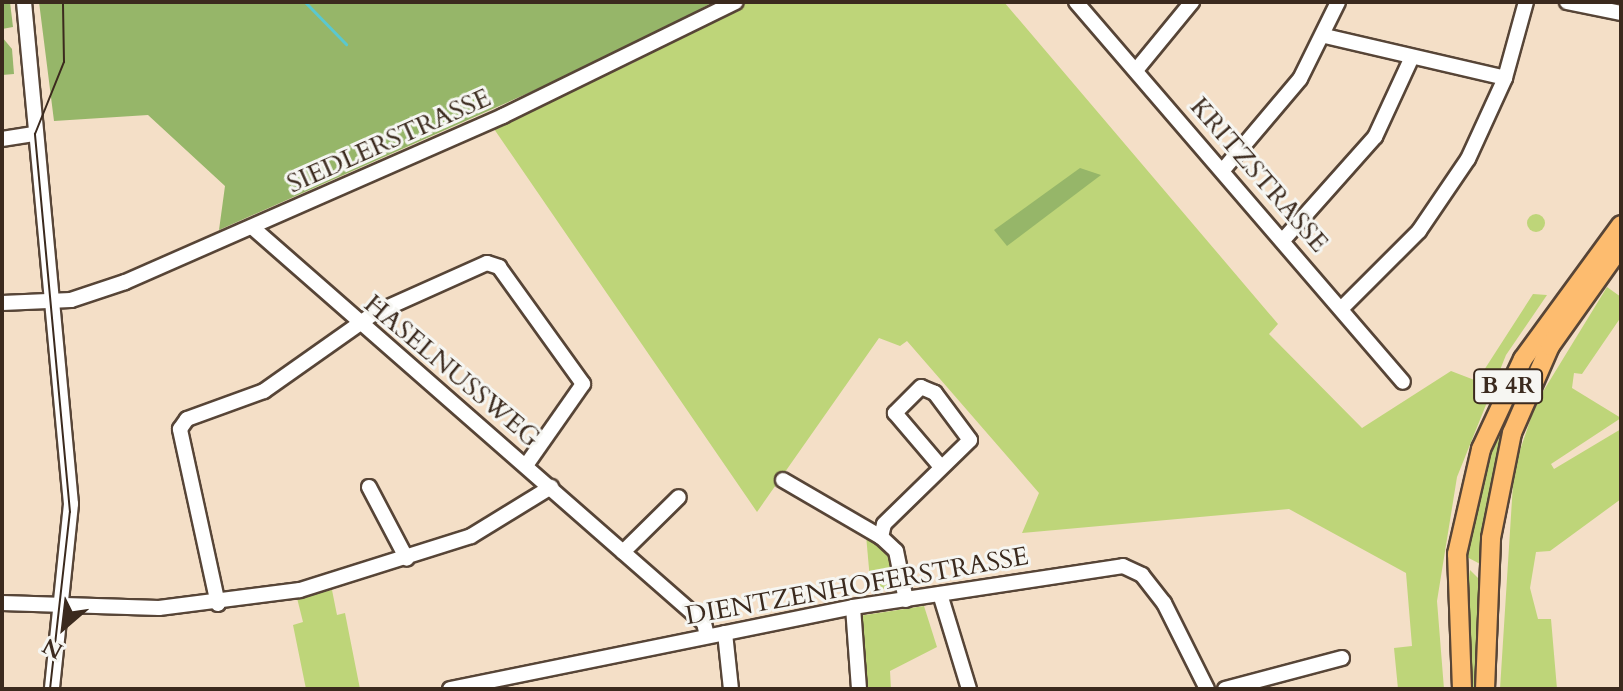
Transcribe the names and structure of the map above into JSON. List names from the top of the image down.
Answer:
{
  "streets": {
    "main road": ["B 4R"],
    "street": [
      "SIEDLERSTRASSE",
      "KRITZSTRASSE",
      "HASELNUSSWEG",
      "DIENTZENHOFERSTRASSE"
    ]
  },
  "crossings": [
    ["SIEDLERSTRASSE", "HASELNUSSWEG"],
    ["HASELNUSSWEG", "DIENTZENHOFERSTRASSE"]
  ],
  "north": "bottom left"
}
